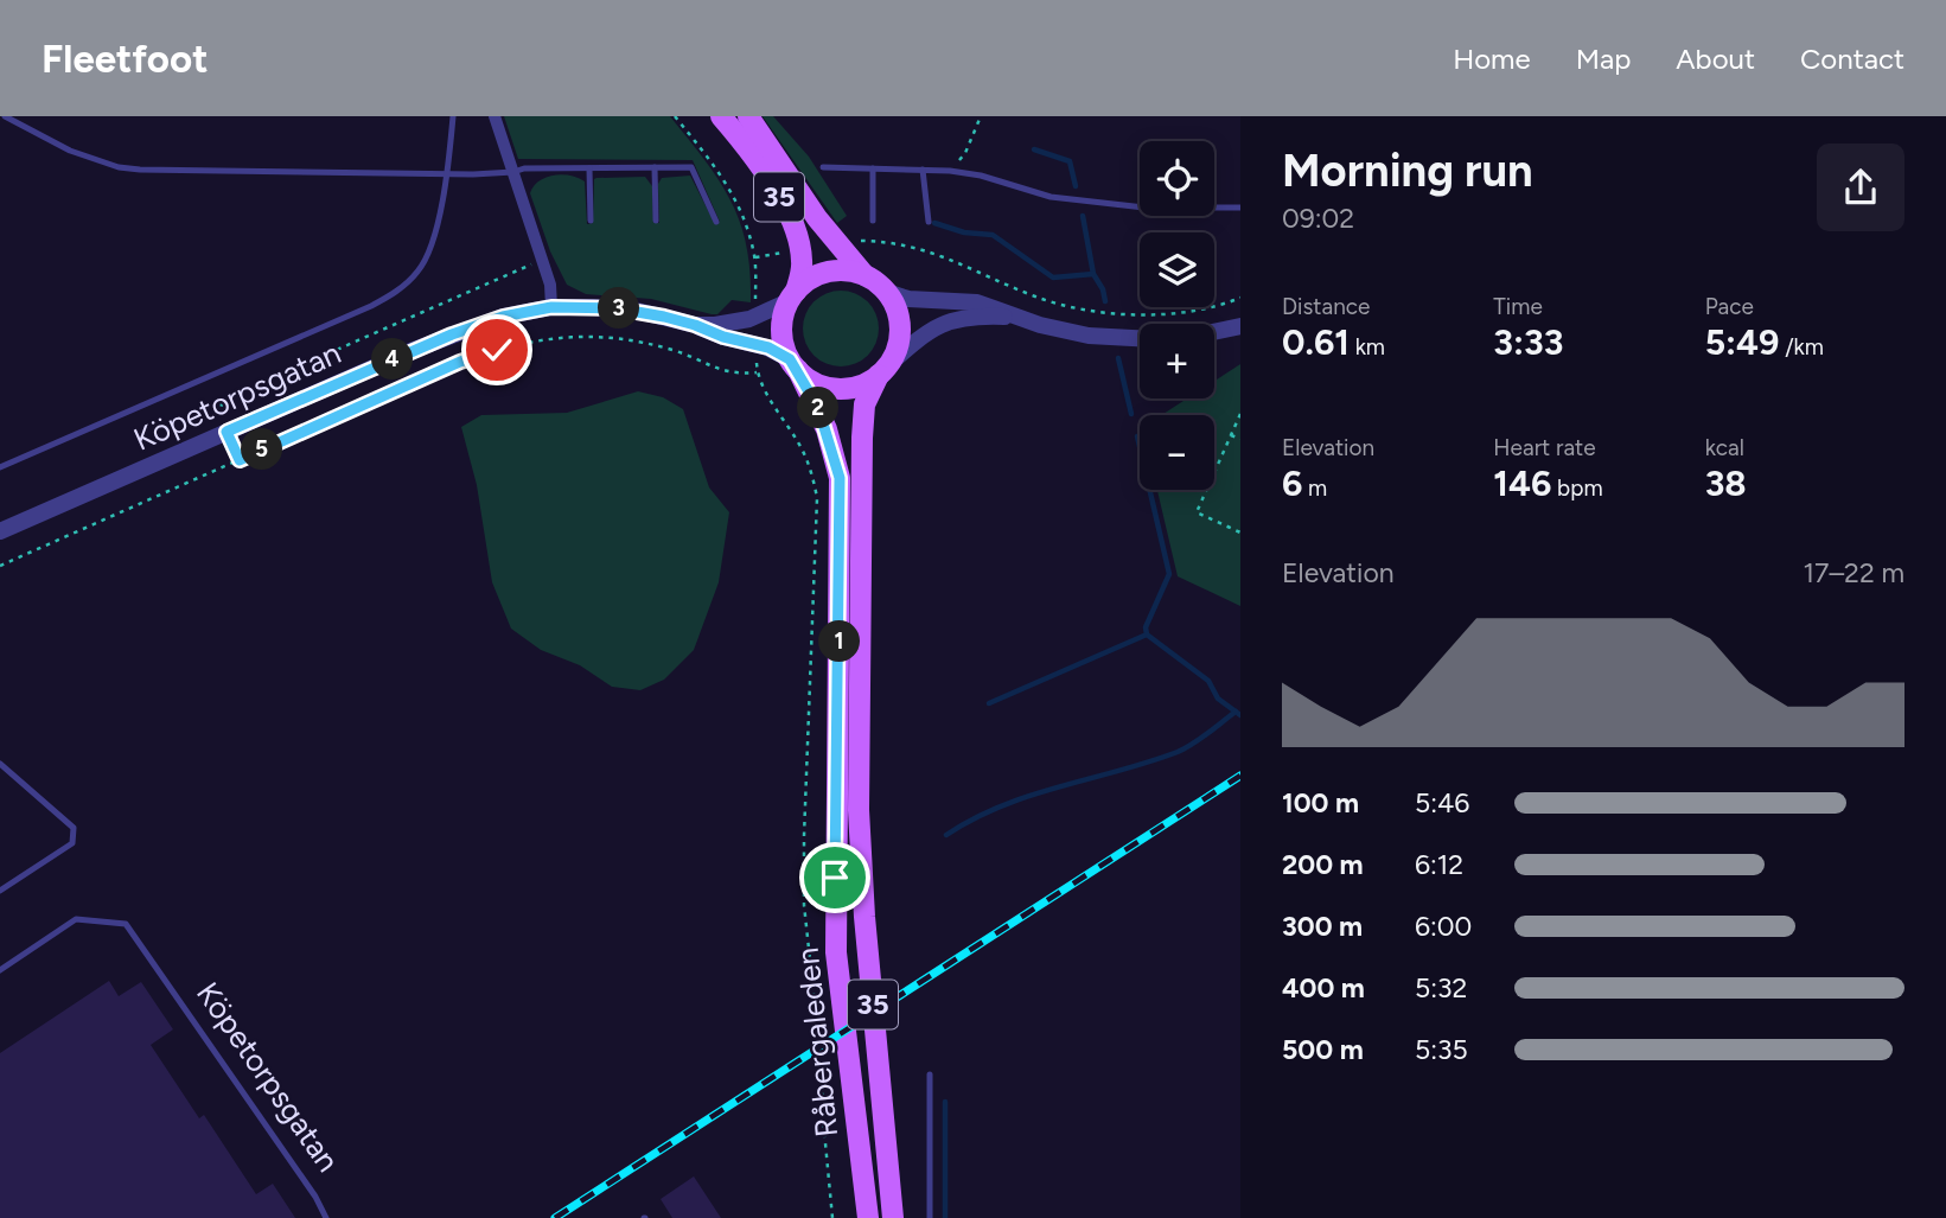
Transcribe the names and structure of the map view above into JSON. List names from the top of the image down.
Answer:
{
  "streets": {
    "main road": ["35", "Råbergaleden"],
    "street": ["Köpetorpsgatan"]
  },
  "crossings": [
    ["35", "Köpetorpsgatan"],
    ["35", "Råbergaleden"],
    ["Köpetorpsgatan", "Råbergaleden"]
  ],
  "page": {
    "header": "Fleetfoot",
    "nav": [
      "Home",
      "Map",
      "About",
      "Contact"
    ],
    "heading": ["Morning run", "09:02"],
    "map_buttons": ["+", "−"],
    "stats": [
      ["Distance", "0.61 km"],
      ["Time", "3:33"],
      ["Pace", "5:49 /km"],
      ["Elevation", "6 m"],
      ["Heart rate", "146 bpm"],
      ["kcal", "38"]
    ],
    "pins": [
      "3",
      "4",
      "2",
      "5",
      "1"
    ],
    "chart": ["Elevation", "17–22 m"],
    "list": [
      {
        "name": "100 m",
        "note": "5:46"
      },
      {
        "name": "200 m",
        "note": "6:12"
      },
      {
        "name": "300 m",
        "note": "6:00"
      },
      {
        "name": "400 m",
        "note": "5:32"
      },
      {
        "name": "500 m",
        "note": "5:35"
      }
    ]
  }
}
